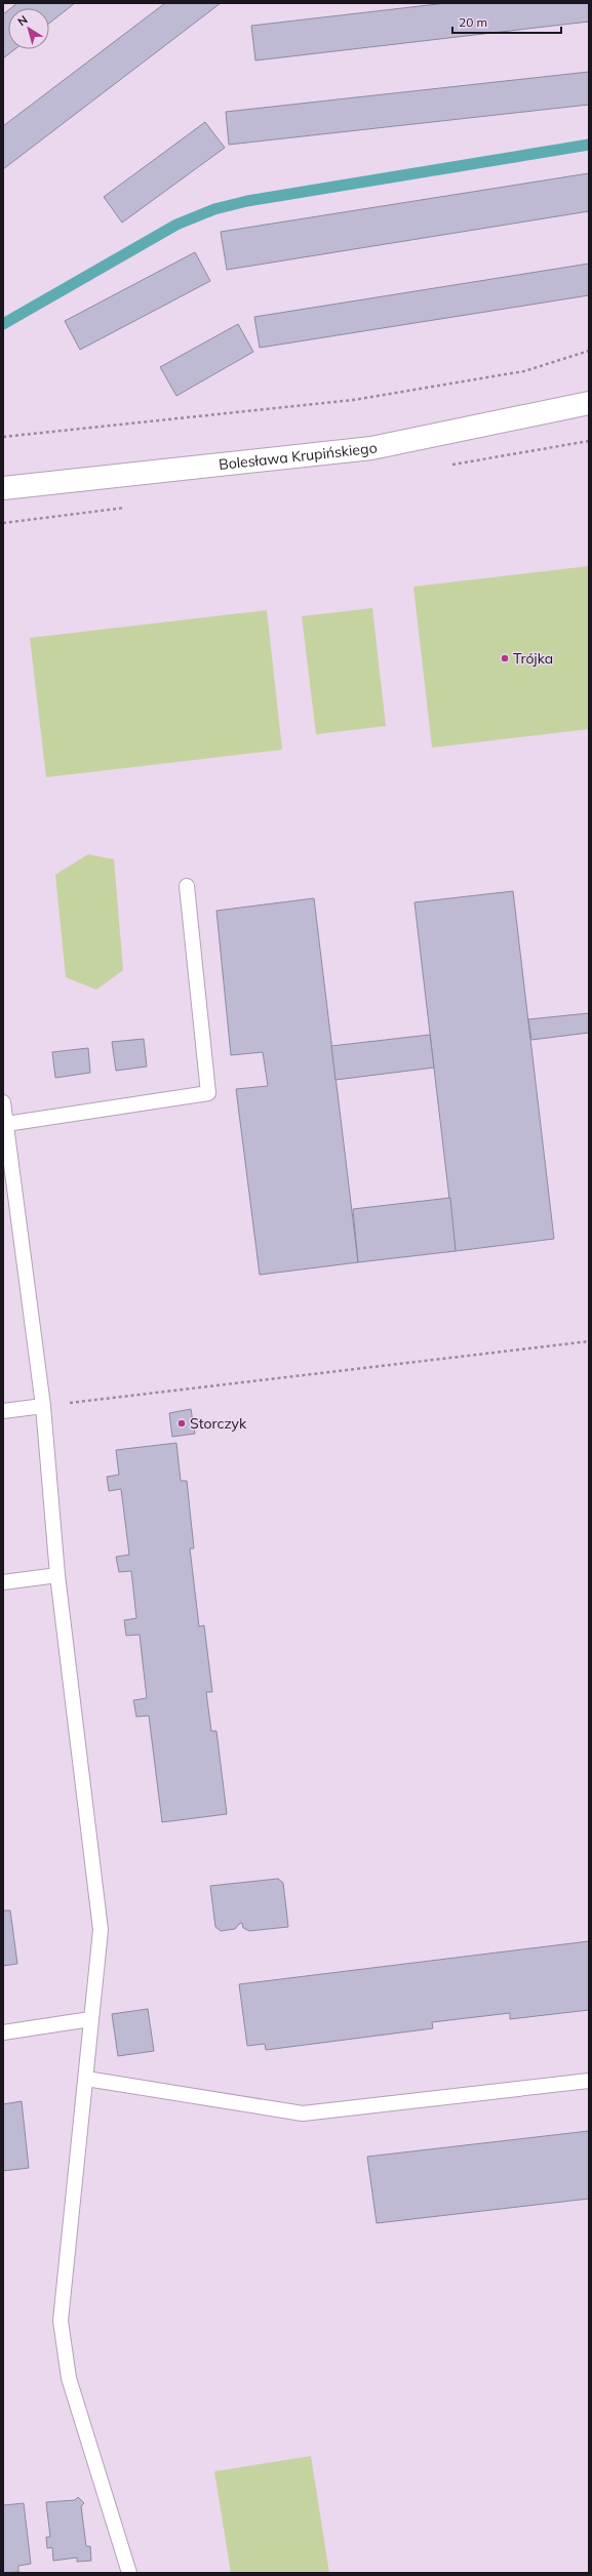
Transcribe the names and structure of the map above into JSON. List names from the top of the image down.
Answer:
{
  "streets": {
    "street": ["Bolesława Krupińskiego"]
  },
  "places": ["Trójka", "Storczyk"],
  "scale_bar": "20 m",
  "north": "top left"
}
